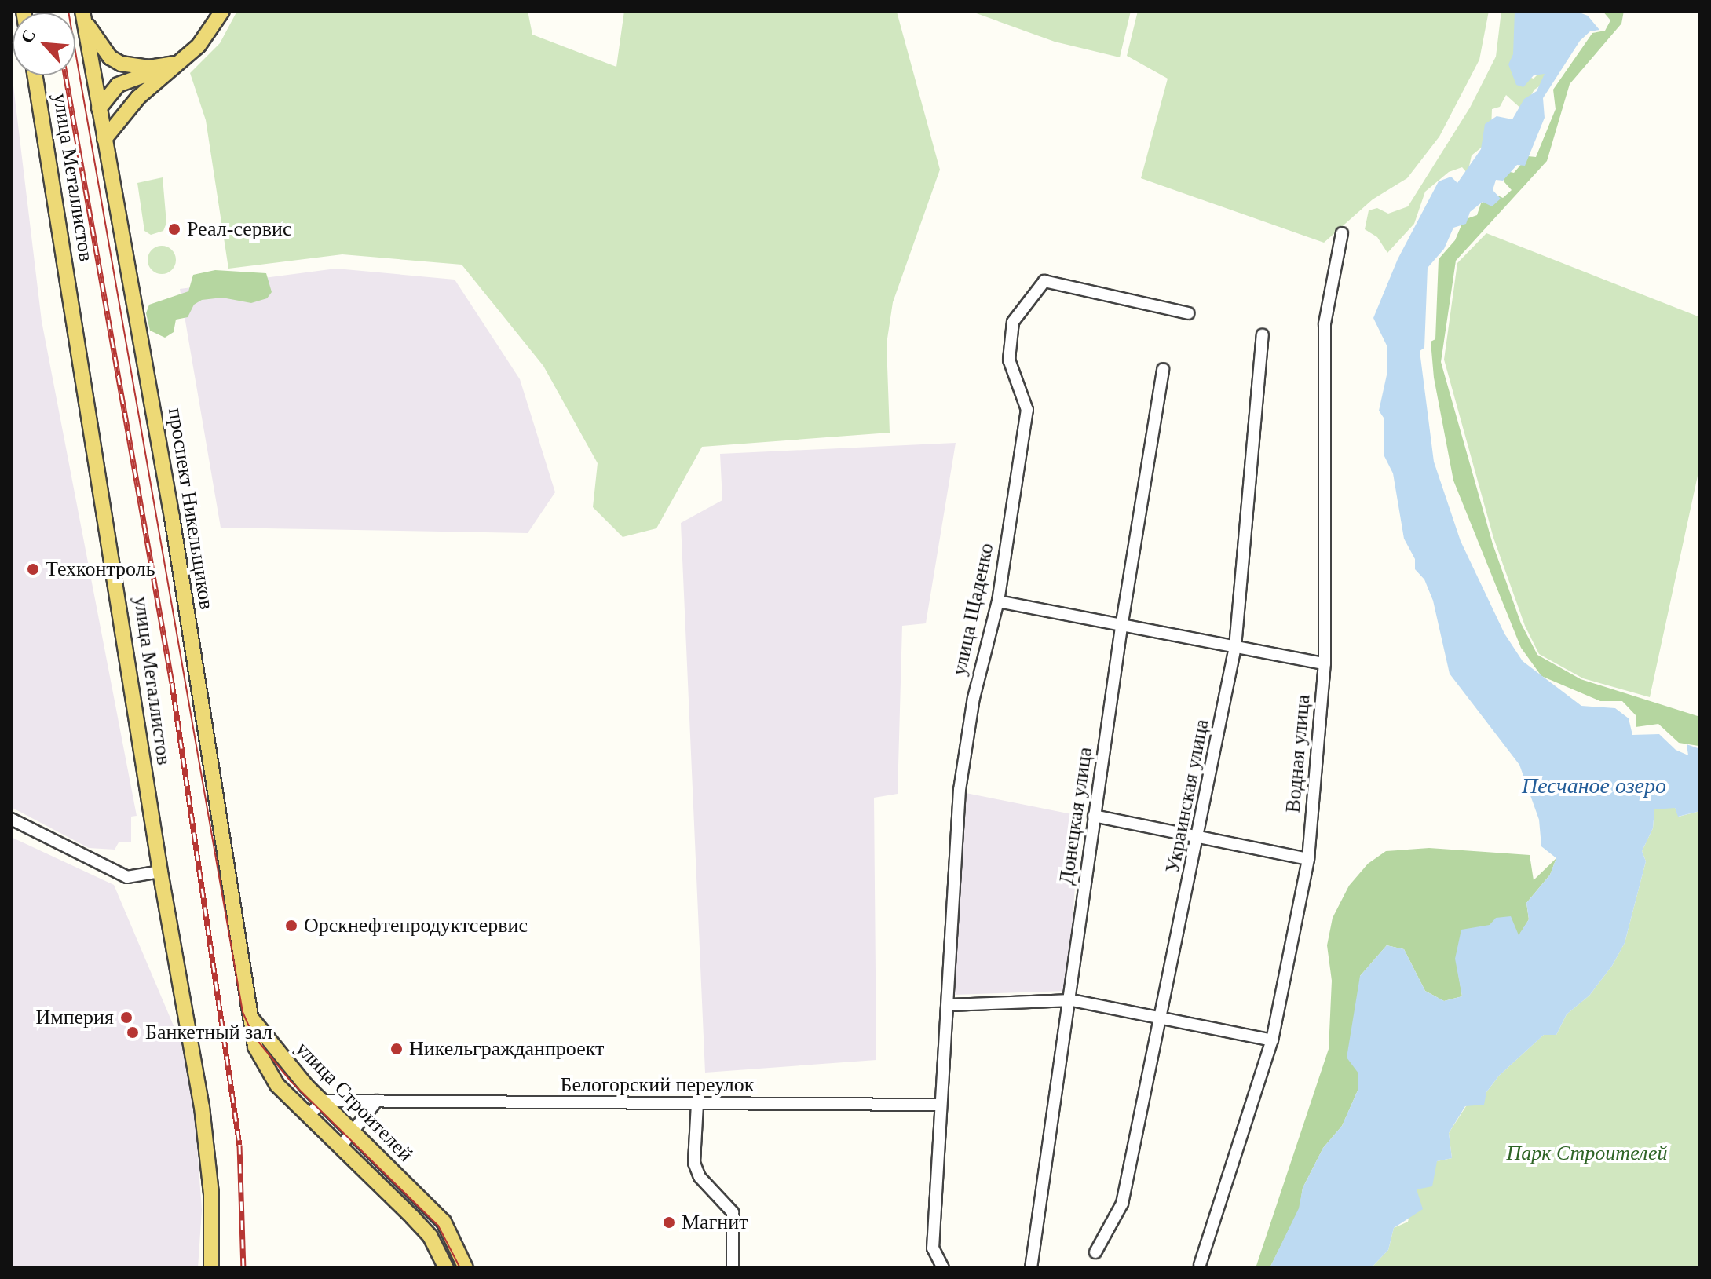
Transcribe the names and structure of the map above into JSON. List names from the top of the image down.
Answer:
{
  "streets": {
    "main road": ["улица Металлистов", "проспект Никельщиков", "улица Строителей"],
    "street": [
      "улица Щаденко",
      "Водная улица",
      "Украинская улица",
      "Донецкая улица",
      "Белогорский переулок"
    ]
  },
  "crossings": [
    ["проспект Никельщиков", "улица Строителей"],
    ["улица Щаденко", "Белогорский переулок"],
    ["Белогорский переулок", "улица Строителей"]
  ],
  "water": ["Песчаное озеро"],
  "parks": ["Парк Строителей"],
  "places": [
    "Реал-сервис",
    "Техконтроль",
    "Орскнефтепродуктсервис",
    "Империя",
    "Банкетный зал",
    "Никельгражданпроект",
    "Магнит"
  ],
  "north": "top left"
}
